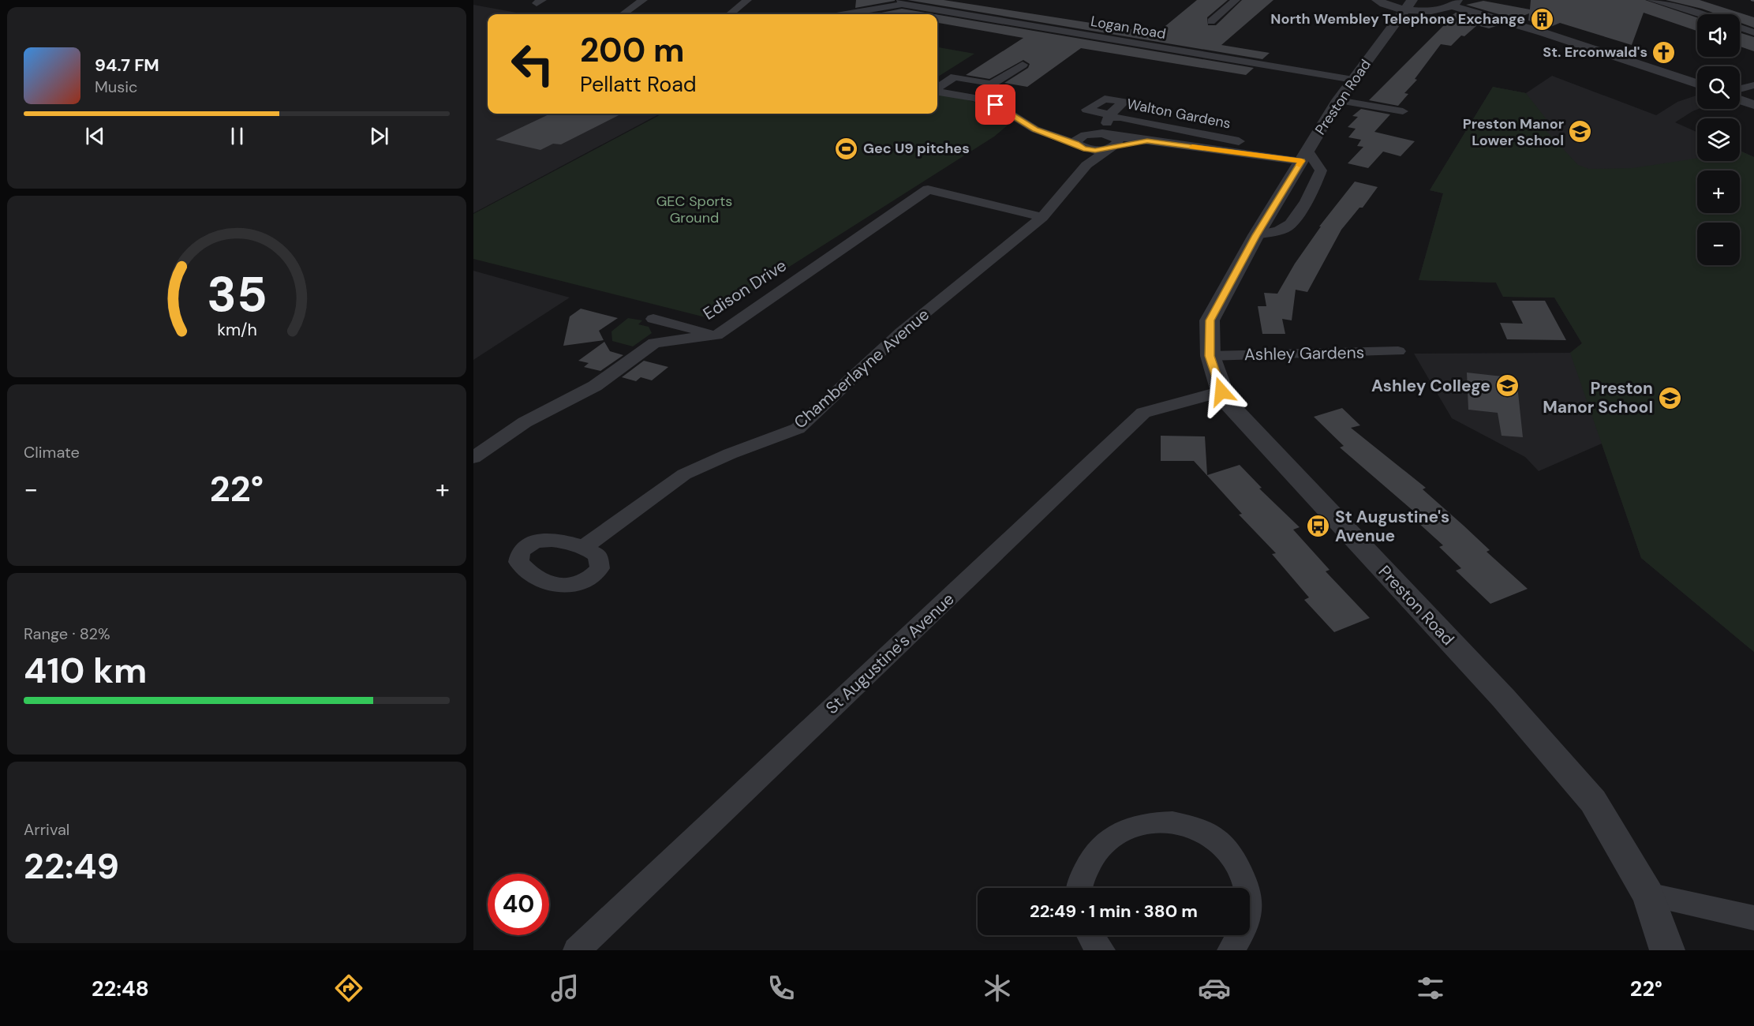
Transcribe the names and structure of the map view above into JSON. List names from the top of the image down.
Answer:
{
  "streets": {
    "street": [
      "Logan Road",
      "Preston Road",
      "Walton Gardens",
      "Edison Drive",
      "Ashley Gardens",
      "Chamberlayne Avenue",
      "St Augustine's Avenue"
    ]
  },
  "crossings": [
    ["Logan Road", "Preston Road"],
    ["Preston Road", "Ashley Gardens"],
    ["Preston Road", "St Augustine's Avenue"],
    ["Walton Gardens", "Chamberlayne Avenue"],
    ["Edison Drive", "Chamberlayne Avenue"]
  ],
  "parks": ["GEC Sports Ground"],
  "places": {
    "building": ["North Wembley Telephone Exchange"],
    "church": ["St. Erconwald's"],
    "school or university": ["Preston Manor Lower School", "Ashley College", "Preston Manor School"],
    "sports": ["Gec U9 pitches"],
    "bus stop": ["St Augustine's Avenue"]
  },
  "page": {
    "map_buttons": ["+", "−"],
    "turn": ["200 m", "Pellatt Road"],
    "song": ["94.7 FM", "Music"],
    "tile": [
      "Climate",
      ["Range · 82%", "410 km"],
      ["Arrival", "22:49"]
    ],
    "heat": ["−", "22°", "+"],
    "limit": "40",
    "trip": "22:49 · 1 min · 380 m",
    "tabs": ["22:48", "22°"],
    "gauge": ["35", "km/h"]
  }
}
